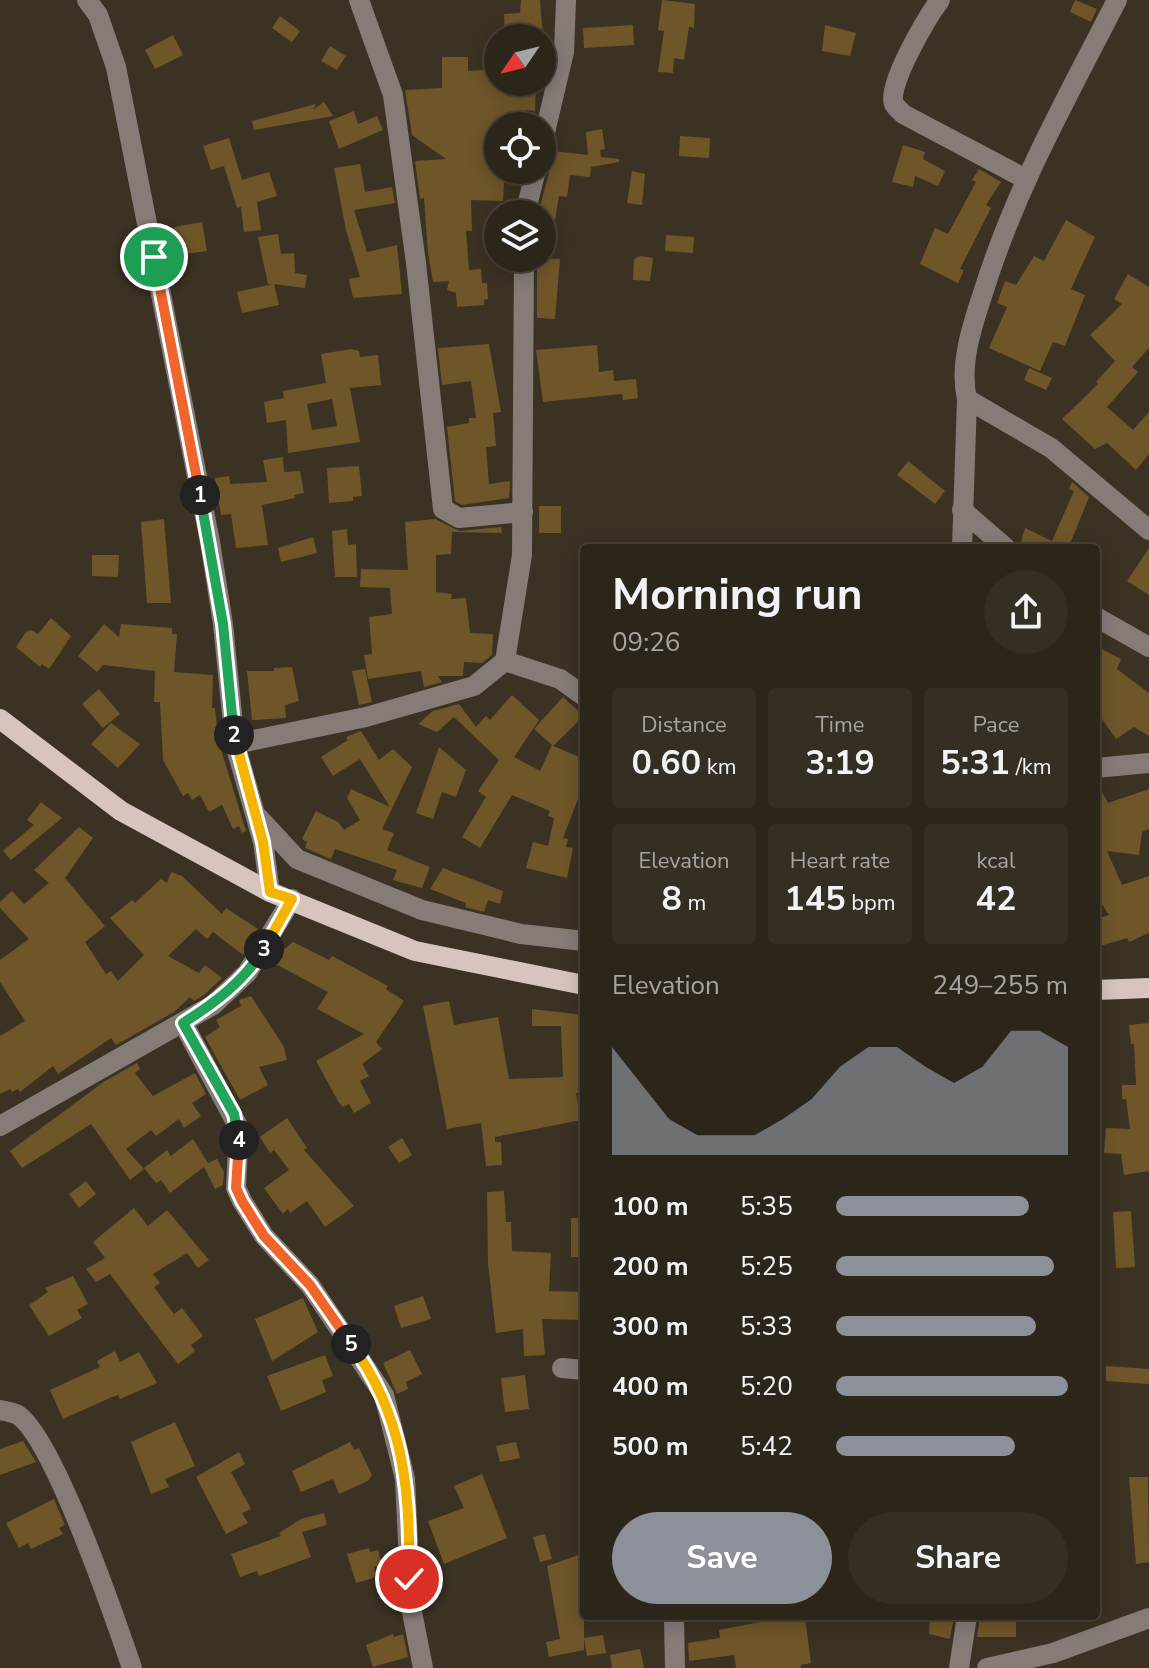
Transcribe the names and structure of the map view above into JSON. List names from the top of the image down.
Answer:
{
  "north": "bottom left",
  "page": {
    "pins": [
      "1",
      "2",
      "3",
      "4",
      "5"
    ],
    "heading": ["Morning run", "09:26"],
    "stats": [
      ["Distance", "0.60 km"],
      ["Time", "3:19"],
      ["Pace", "5:31 /km"],
      ["Elevation", "8 m"],
      ["Heart rate", "145 bpm"],
      ["kcal", "42"]
    ],
    "chart": ["Elevation", "249–255 m"],
    "list": [
      {
        "name": "100 m",
        "note": "5:35"
      },
      {
        "name": "200 m",
        "note": "5:25"
      },
      {
        "name": "300 m",
        "note": "5:33"
      },
      {
        "name": "400 m",
        "note": "5:20"
      },
      {
        "name": "500 m",
        "note": "5:42"
      }
    ],
    "buttons": ["Save", "Share"]
  }
}
